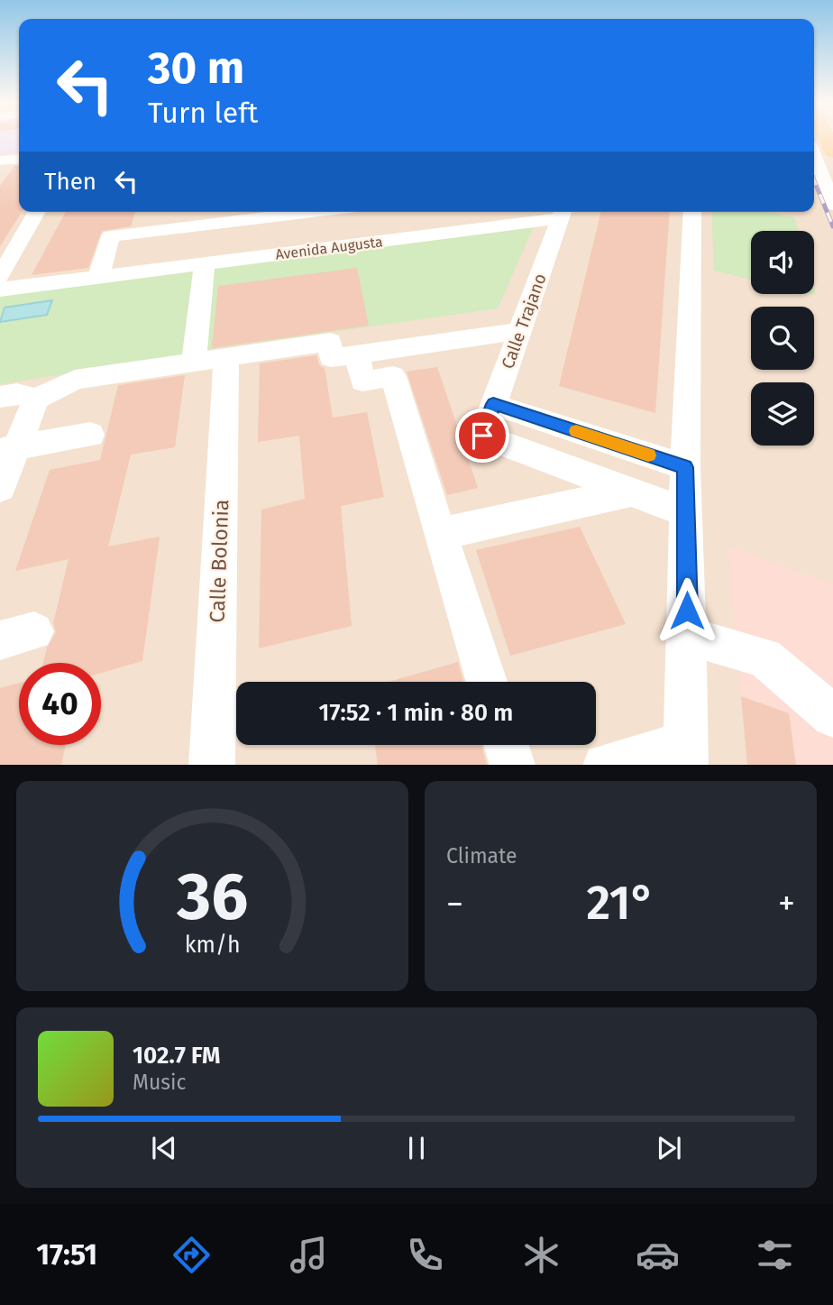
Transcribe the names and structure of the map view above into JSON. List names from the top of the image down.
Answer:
{
  "streets": {
    "street": ["Avenida Augusta", "Calle Trajano", "Calle Bolonia"]
  },
  "crossings": [
    ["Avenida Augusta", "Calle Trajano"],
    ["Avenida Augusta", "Calle Bolonia"]
  ],
  "page": {
    "turn": ["30 m", "Turn left"],
    "then": "Then",
    "limit": "40",
    "trip": "17:52 · 1 min · 80 m",
    "tile": "Climate",
    "heat": ["−", "21°", "+"],
    "song": ["102.7 FM", "Music"],
    "tabs": "17:51",
    "gauge": ["36", "km/h"]
  }
}
